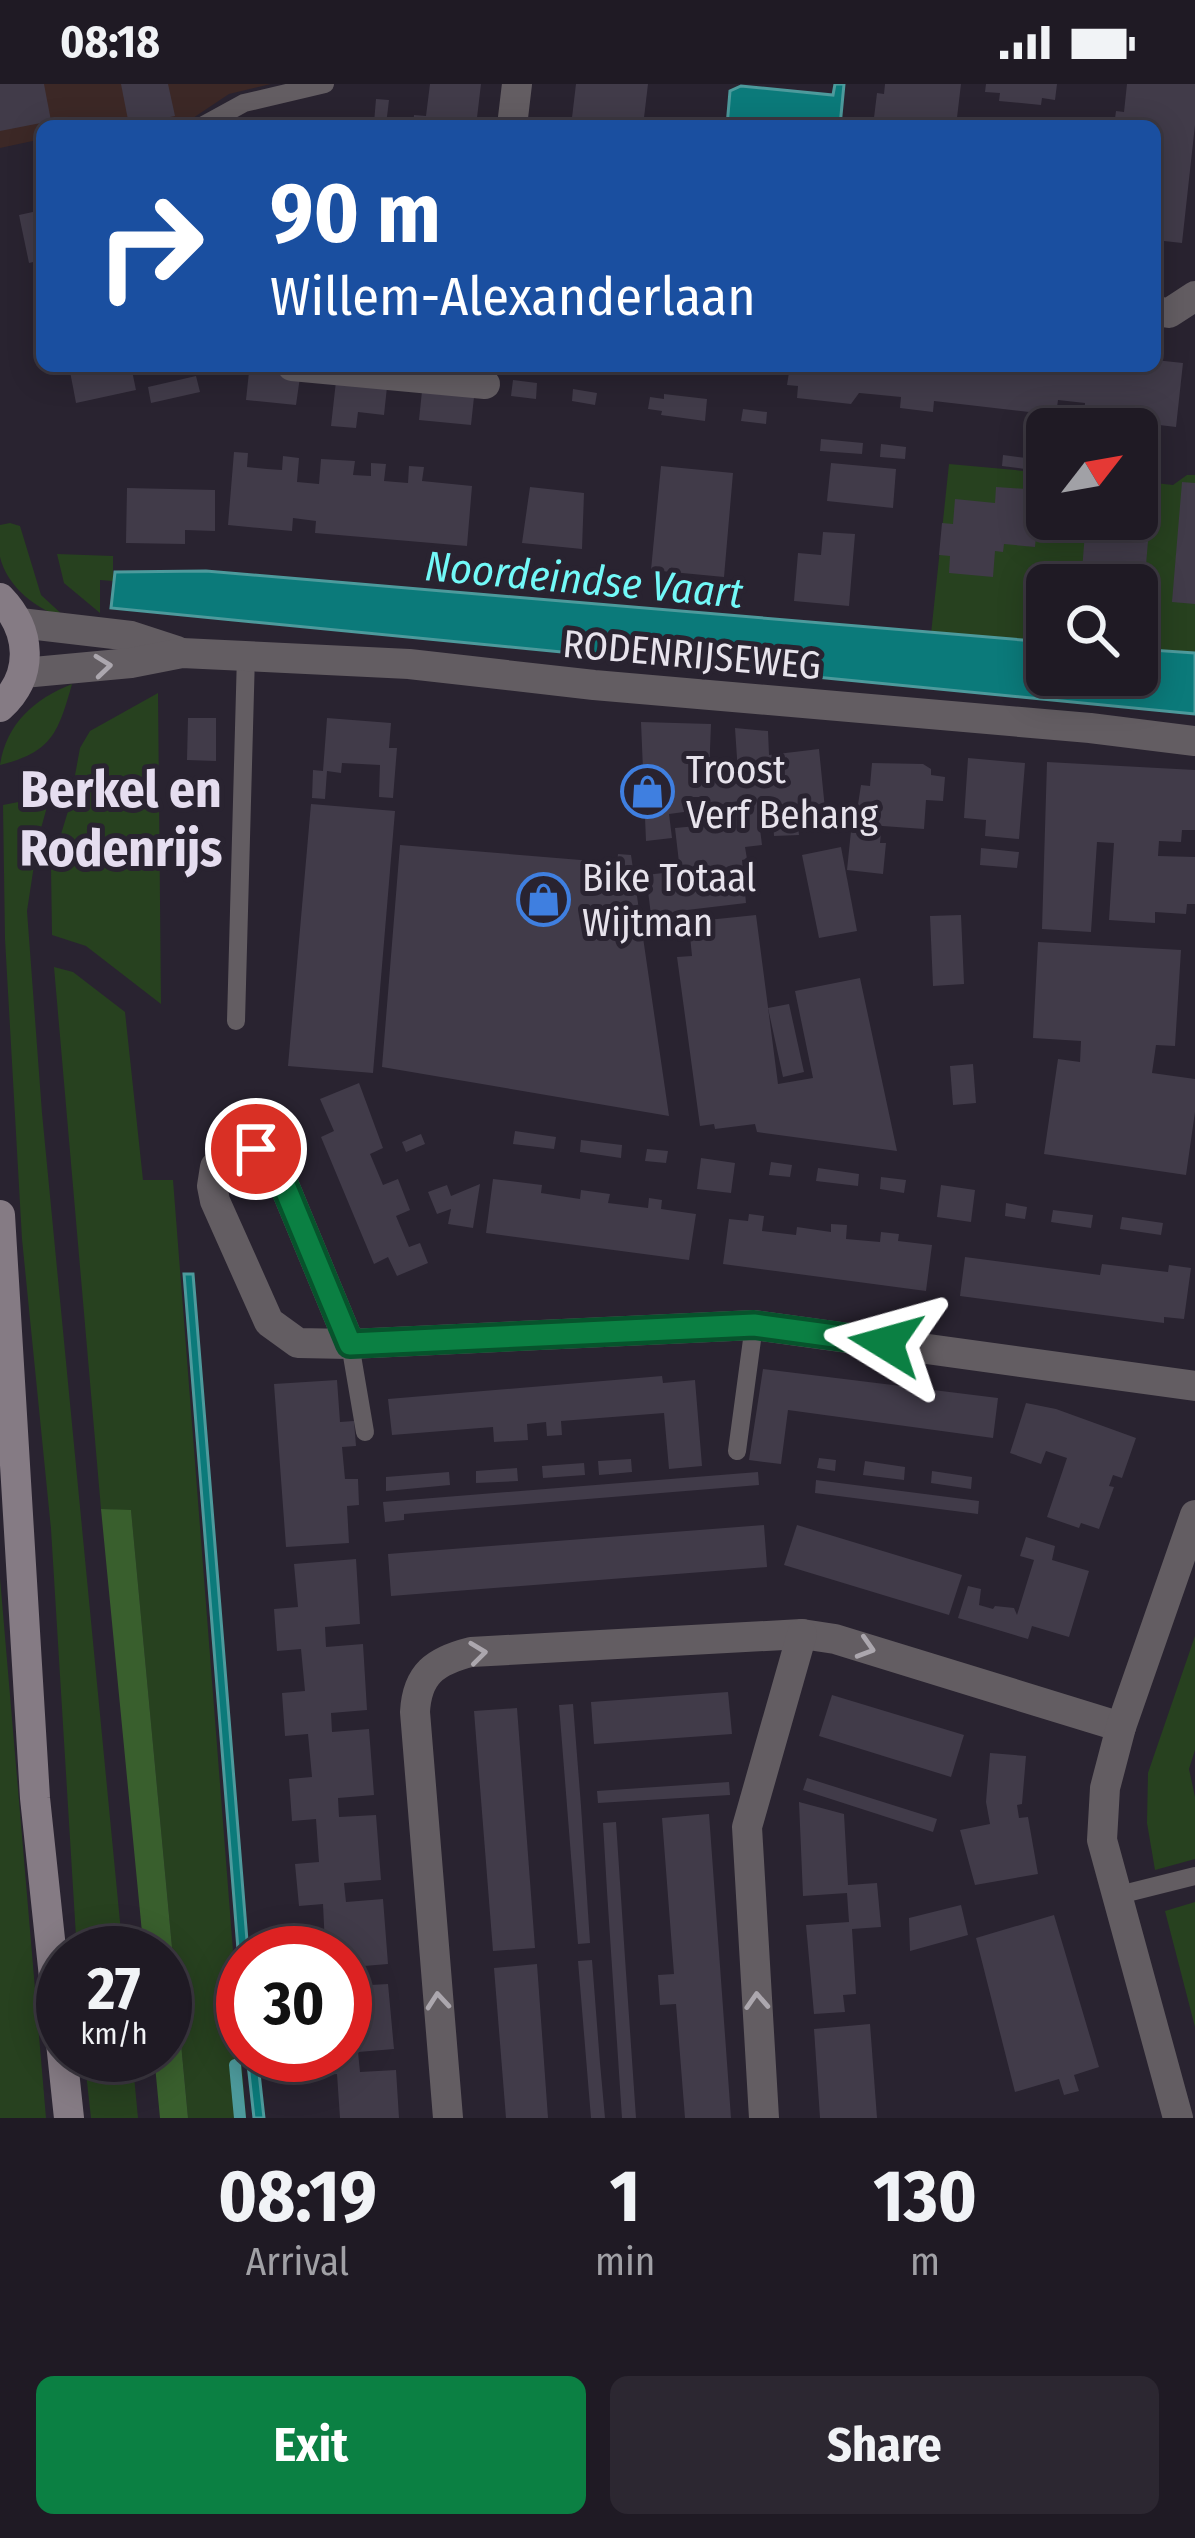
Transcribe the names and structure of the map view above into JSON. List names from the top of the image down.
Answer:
{
  "streets": {
    "street": ["RODENRIJSEWEG"]
  },
  "districts": ["Berkel en Rodenrijs"],
  "water": ["Noordeindse Vaart"],
  "places": {
    "shop": ["Troost Verf Behang", "Bike Totaal Wijtman"]
  },
  "north": "top right",
  "page": {
    "status": "08:18",
    "turn": ["90 m", "Willem-Alexanderlaan"],
    "speed": "27 km/h",
    "limit": "30",
    "eta": [
      "08:19",
      "Arrival",
      "1",
      "min",
      "130",
      "m"
    ],
    "buttons": ["Exit", "Share"]
  }
}
